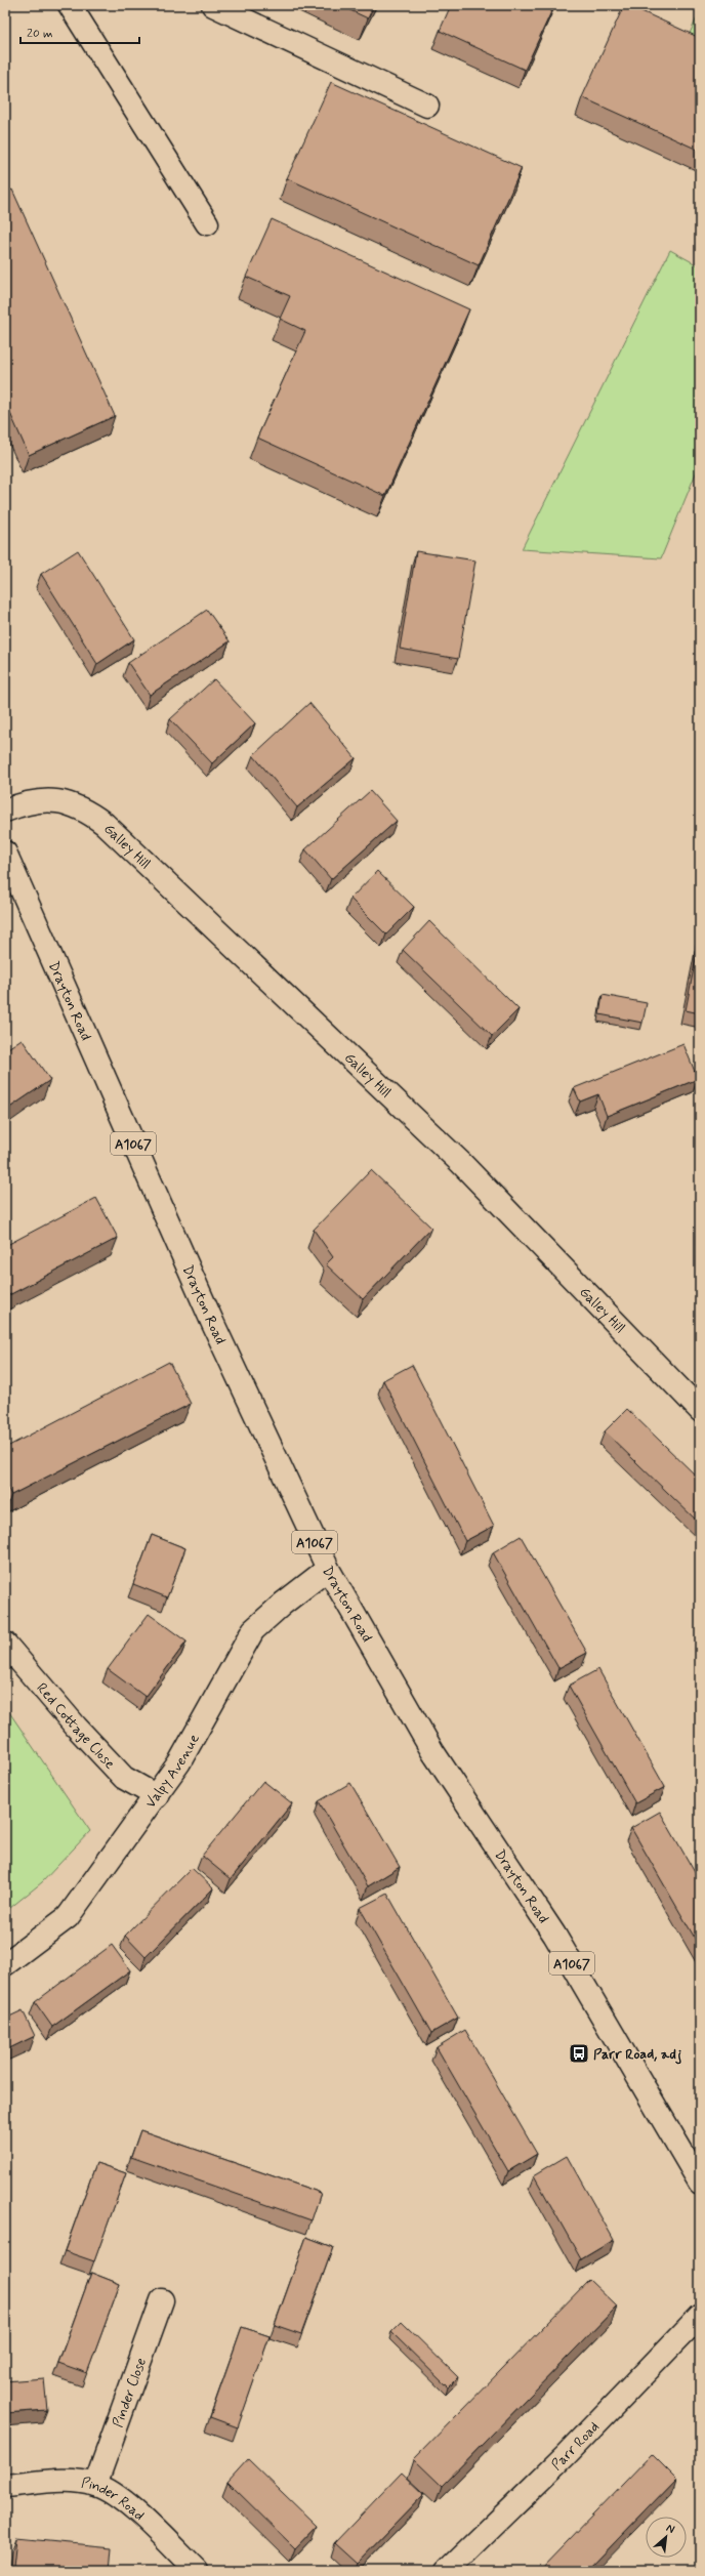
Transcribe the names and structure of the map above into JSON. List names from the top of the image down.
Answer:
{
  "streets": {
    "street": [
      "Galley Hill",
      "Drayton Road",
      "A1067",
      "Red Cottage Close",
      "Valpy Avenue",
      "Pinder Close",
      "Parr Road",
      "Pinder Road"
    ]
  },
  "crossings": [
    ["Drayton Road", "Valpy Avenue"],
    ["Red Cottage Close", "Valpy Avenue"],
    ["Pinder Close", "Pinder Road"]
  ],
  "places": {
    "bus stop": ["Parr Road, adj"]
  },
  "scale_bar": "20 m",
  "north": "top right"
}
